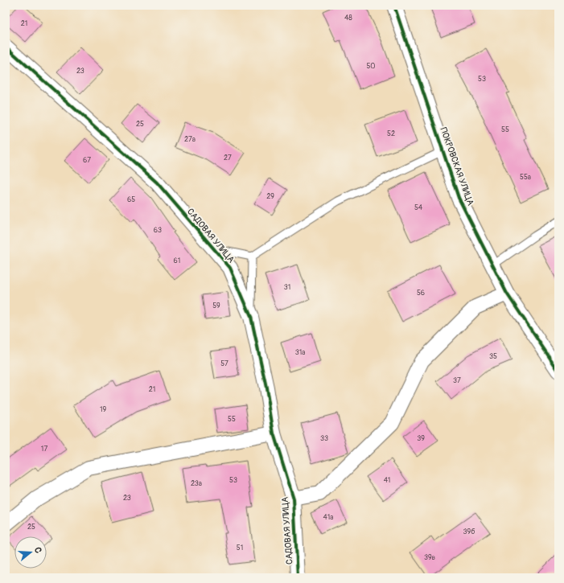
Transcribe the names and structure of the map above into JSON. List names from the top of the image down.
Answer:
{
  "streets": {
    "street": ["ПОКРОВСКАЯ УЛИЦА", "САДОВАЯ УЛИЦА"]
  },
  "house_numbers": [
    "48",
    "21",
    "50",
    "23",
    "53",
    "25",
    "55",
    "52",
    "27а",
    "27",
    "67",
    "55а",
    "29",
    "65",
    "54",
    "63",
    "61",
    "31",
    "56",
    "59",
    "31а",
    "35",
    "57",
    "37",
    "21",
    "19",
    "55",
    "33",
    "39",
    "17",
    "53",
    "41",
    "23а",
    "23",
    "41а",
    "25",
    "39б",
    "51",
    "39в"
  ],
  "north": "right"
}
